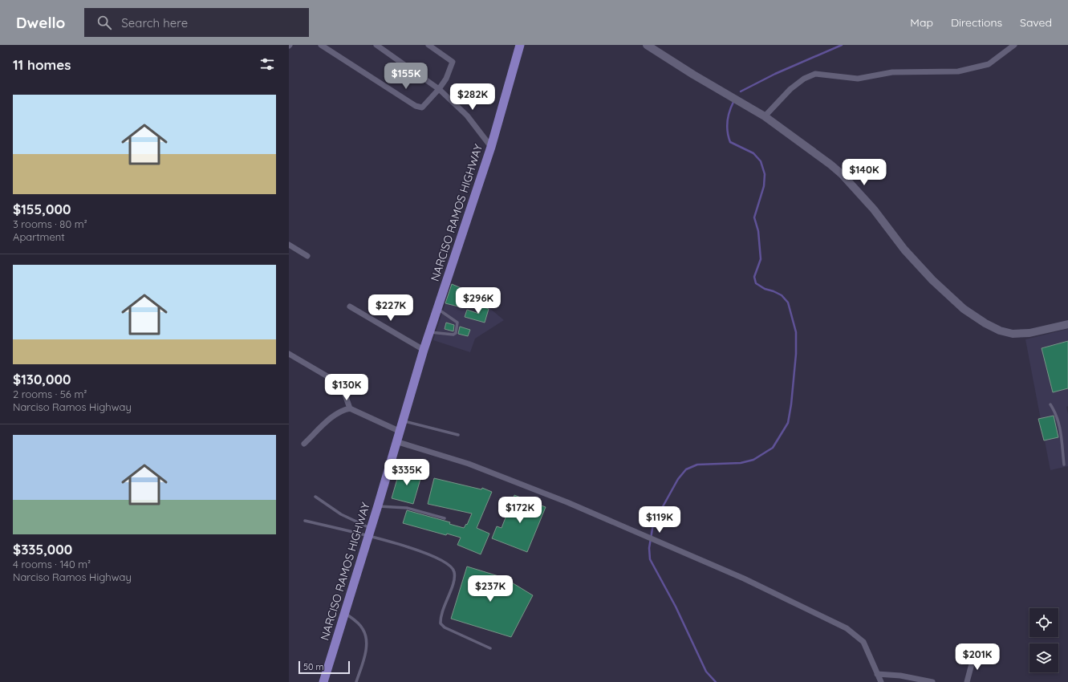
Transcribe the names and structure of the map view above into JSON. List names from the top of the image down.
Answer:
{
  "streets": {
    "main road": ["NARCISO RAMOS HIGHWAY"]
  },
  "scale_bar": "50 m",
  "page": {
    "header": "Dwello",
    "search": "Search here",
    "nav": ["Map", "Directions", "Saved"],
    "heading": "11 homes",
    "price": [
      "$155K",
      "$282K",
      "$140K",
      "$296K",
      "$227K",
      "$130K",
      "$335K",
      "$172K",
      "$119K",
      "$237K",
      "$201K"
    ],
    "list": [
      {
        "name": "$155,000",
        "note": "3 rooms · 80 m² · Apartment"
      },
      {
        "name": "$130,000",
        "note": "2 rooms · 56 m² · Narciso Ramos Highway"
      },
      {
        "name": "$335,000",
        "note": "4 rooms · 140 m² · Narciso Ramos Highway"
      }
    ],
    "scale": "50 m"
  }
}
